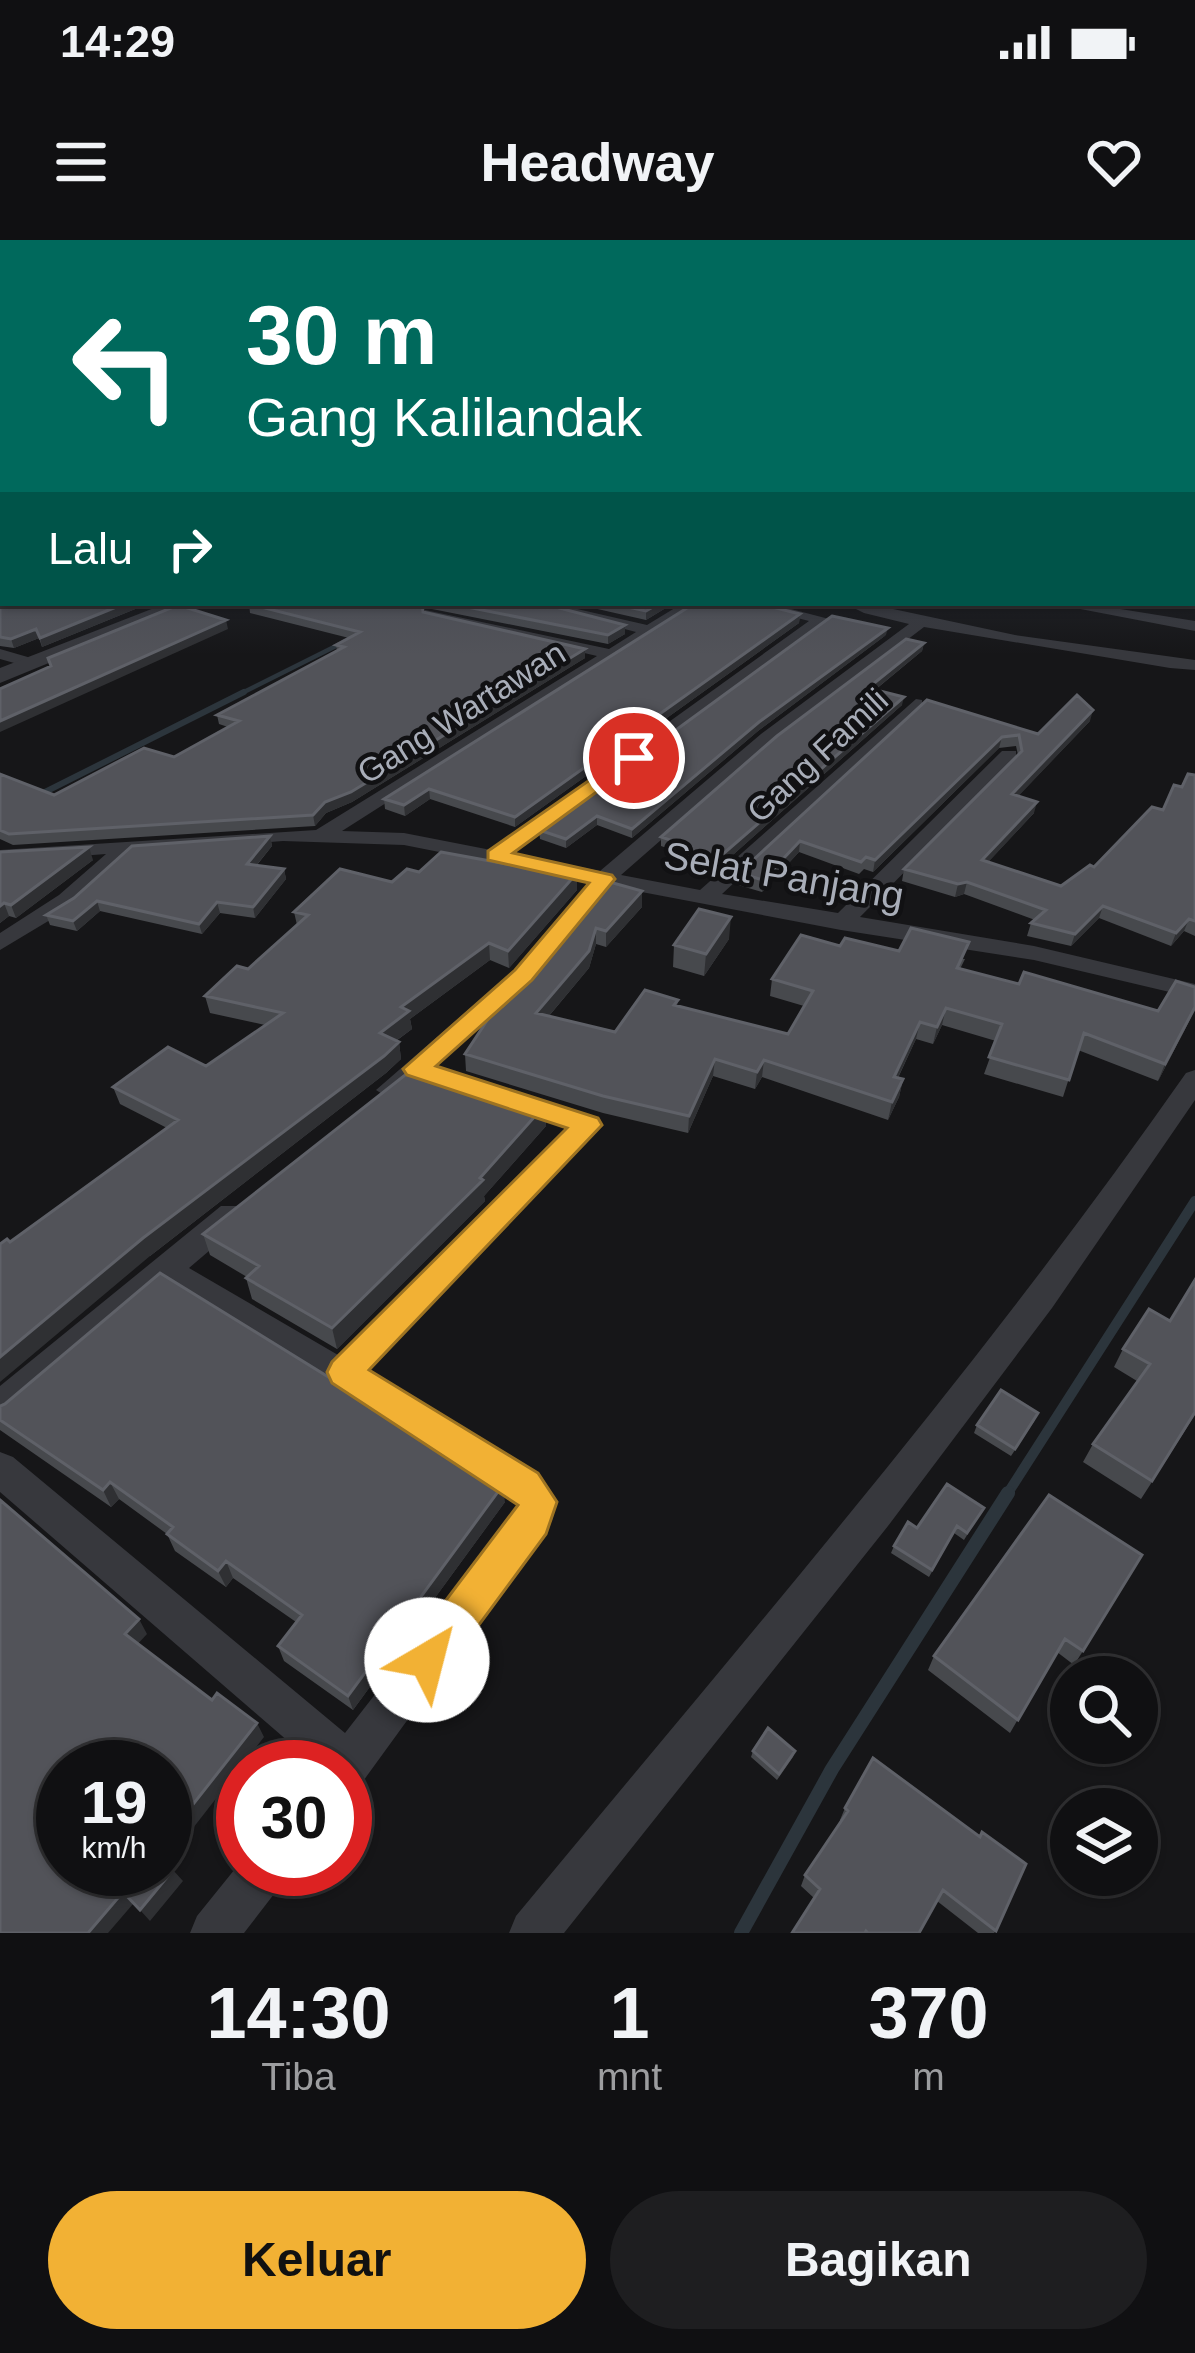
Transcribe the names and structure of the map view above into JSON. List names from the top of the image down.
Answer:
{
  "streets": {
    "street": ["Gang Wartawan", "Gang Famili", "Selat Panjang"]
  },
  "crossings": [
    ["Gang Wartawan", "Selat Panjang"],
    ["Gang Famili", "Selat Panjang"]
  ],
  "page": {
    "status": "14:29",
    "header": "Headway",
    "turn": ["30 m", "Gang Kalilandak"],
    "then": "Lalu",
    "speed": "19 km/h",
    "limit": "30",
    "eta": [
      "14:30",
      "Tiba",
      "1",
      "mnt",
      "370",
      "m"
    ],
    "buttons": ["Keluar", "Bagikan"]
  }
}
